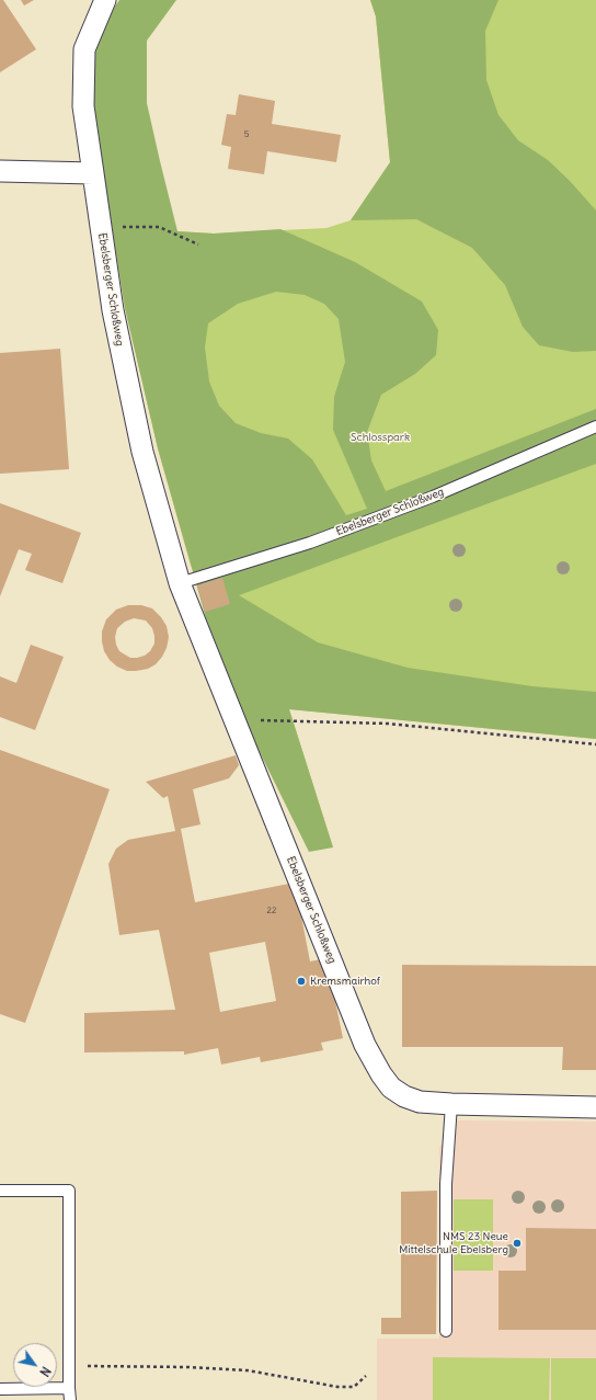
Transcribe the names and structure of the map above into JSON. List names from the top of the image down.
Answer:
{
  "streets": {
    "street": ["Ebelsberger Schloßweg"]
  },
  "parks": ["Schlosspark"],
  "places": ["Kremsmairhof", "NMS 23 Neue Mittelschule Ebelsberg"],
  "house_numbers": ["5", "22"],
  "north": "bottom right"
}
